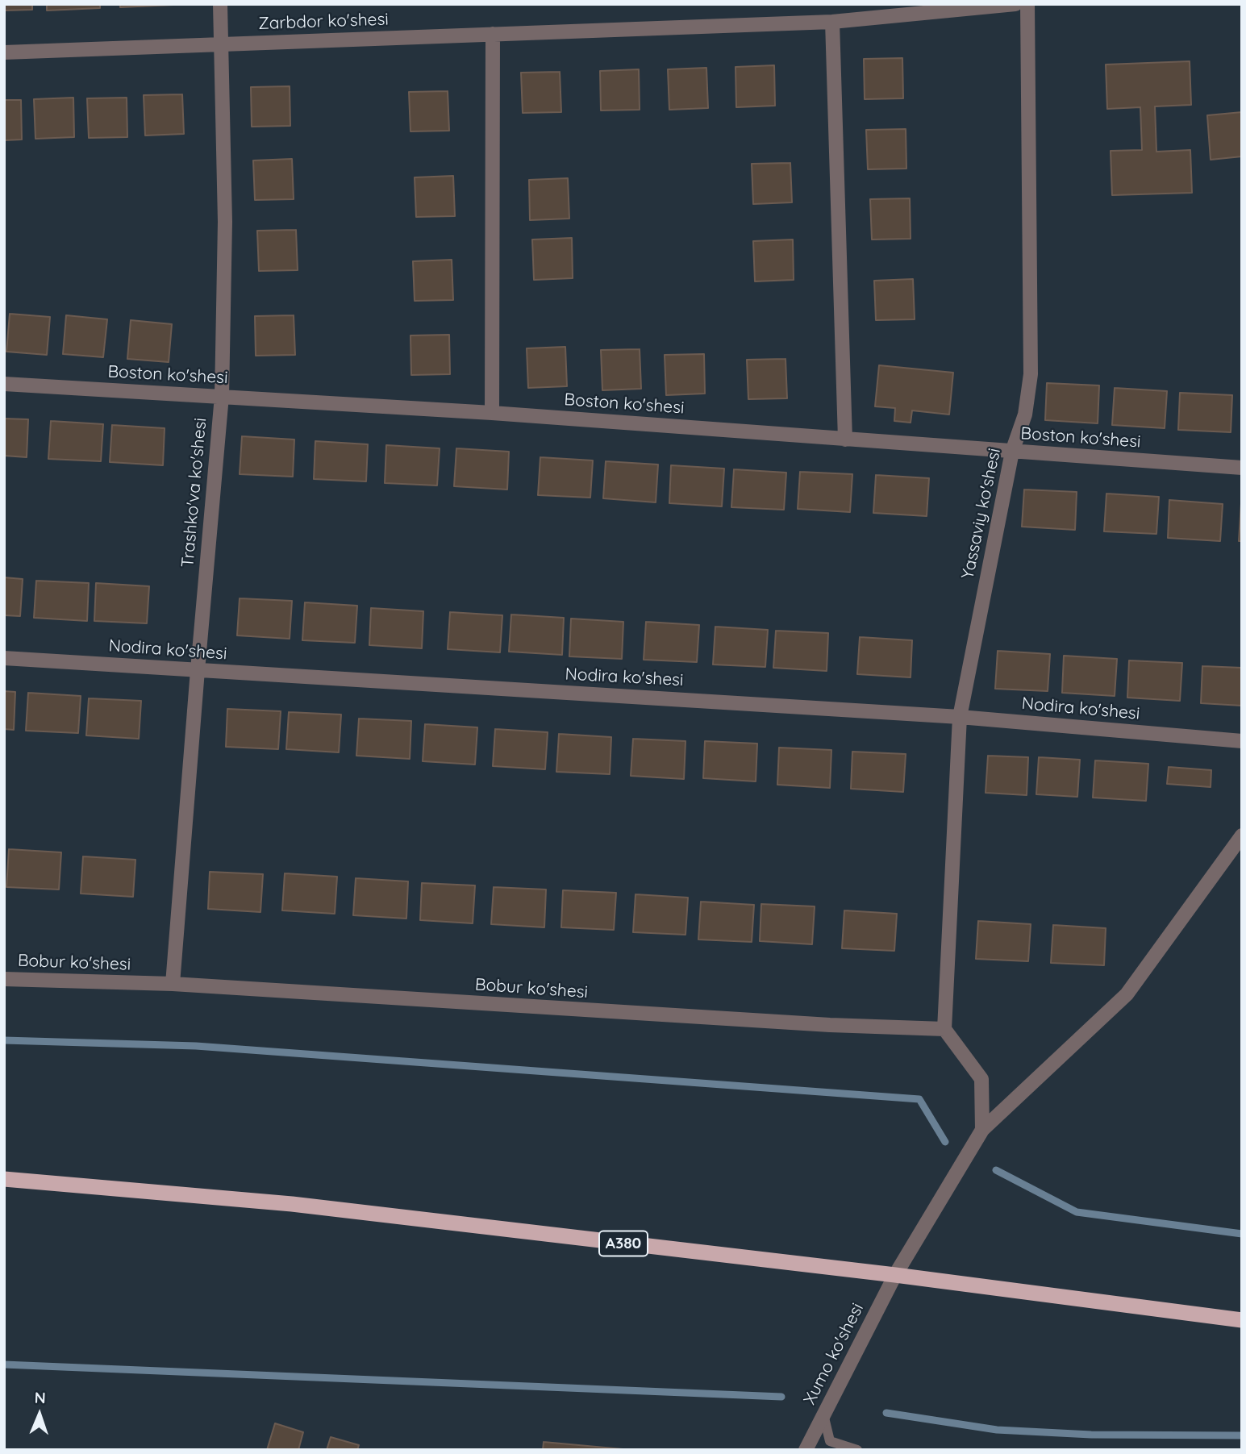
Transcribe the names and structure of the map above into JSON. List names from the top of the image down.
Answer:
{
  "streets": {
    "highway": ["A380"],
    "street": [
      "Zarbdor ko'shesi",
      "Boston ko'shesi",
      "Trashko'va ko'shesi",
      "Yassaviy ko'shesi",
      "Nodira ko'shesi",
      "Bobur ko'shesi",
      "Xumo ko'shesi"
    ]
  },
  "crossings": [
    ["Zarbdor ko'shesi", "Trashko'va ko'shesi"],
    ["Boston ko'shesi", "Trashko'va ko'shesi"],
    ["Boston ko'shesi", "Yassaviy ko'shesi"],
    ["Trashko'va ko'shesi", "Nodira ko'shesi"],
    ["Trashko'va ko'shesi", "Bobur ko'shesi"],
    ["Yassaviy ko'shesi", "Nodira ko'shesi"],
    ["Yassaviy ko'shesi", "Bobur ko'shesi"],
    ["A380", "Xumo ko'shesi"]
  ],
  "north": "top"
}
